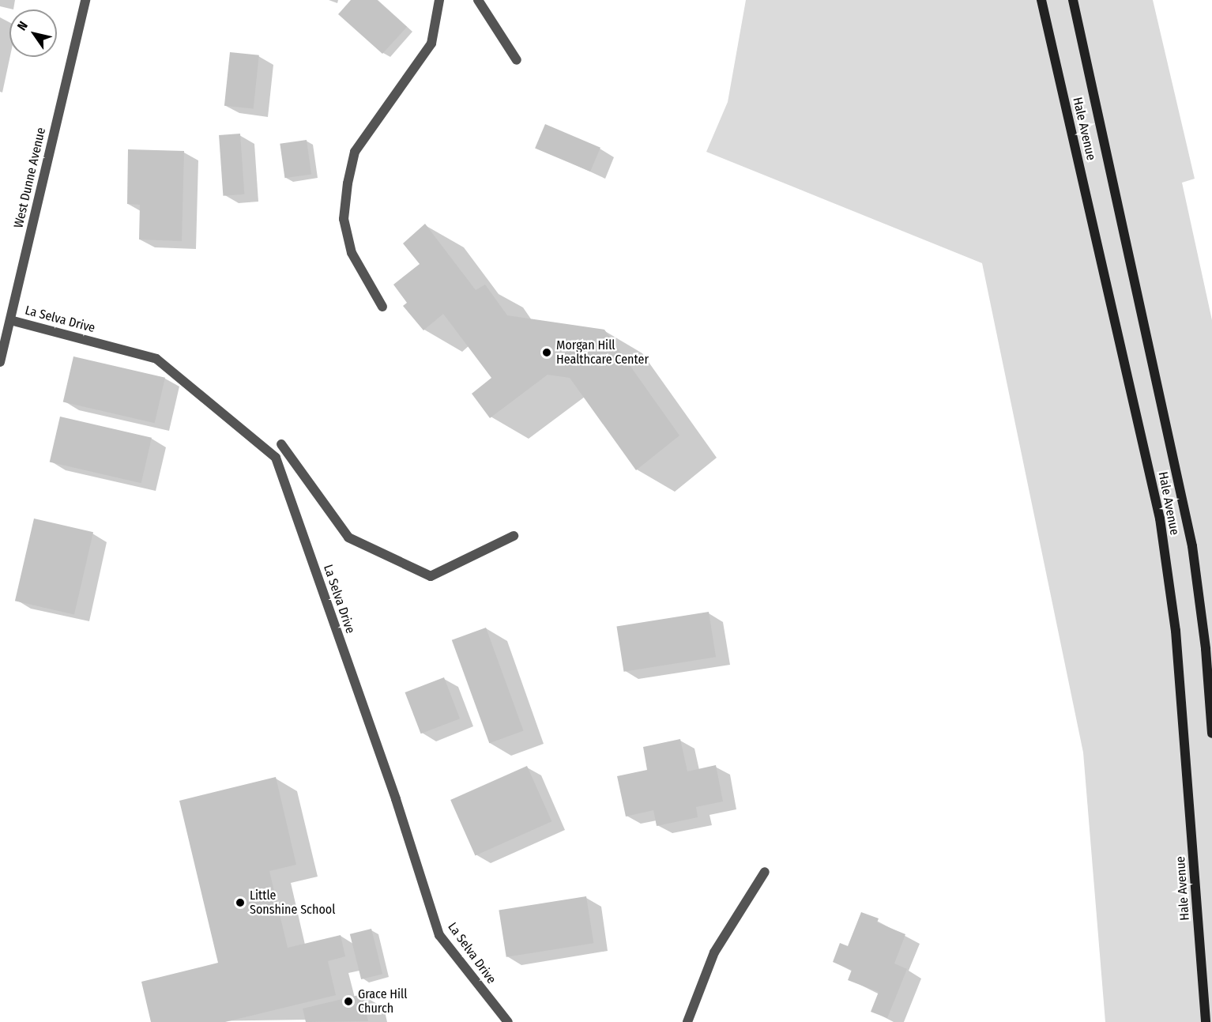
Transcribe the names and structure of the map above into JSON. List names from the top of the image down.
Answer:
{
  "streets": {
    "main road": ["Hale Avenue"],
    "street": ["West Dunne Avenue", "La Selva Drive"]
  },
  "crossings": [
    ["West Dunne Avenue", "La Selva Drive"]
  ],
  "places": ["Morgan Hill Healthcare Center", "Little Sonshine School", "Grace Hill Church"],
  "north": "top left"
}
